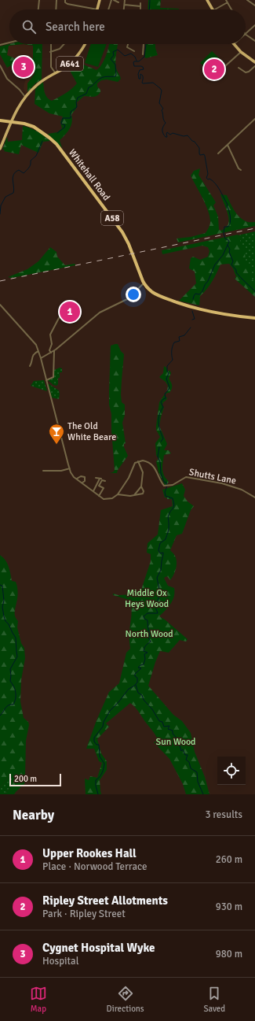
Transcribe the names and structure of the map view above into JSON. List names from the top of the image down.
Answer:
{
  "streets": {
    "highway": ["Whitehall Road", "A58"],
    "main road": ["A641"],
    "street": ["Shutts Lane"]
  },
  "crossings": [
    ["A641", "Whitehall Road"]
  ],
  "parks": ["Middle Ox Heys Wood", "North Wood", "Sun Wood"],
  "places": {
    "bar": ["The Old White Beare"]
  },
  "scale_bar": "200 m",
  "page": {
    "search": "Search here",
    "pins": ["3", "2", "1"],
    "scale": "200 m",
    "heading": ["Nearby", "3 results"],
    "list": [
      {
        "mark": "1",
        "name": "Upper Rookes Hall",
        "note": "Place · Norwood Terrace",
        "value": "260 m"
      },
      {
        "mark": "2",
        "name": "Ripley Street Allotments",
        "note": "Park · Ripley Street",
        "value": "930 m"
      },
      {
        "mark": "3",
        "name": "Cygnet Hospital Wyke",
        "note": "Hospital",
        "value": "980 m"
      }
    ],
    "nav": ["Map", "Directions", "Saved"]
  }
}
